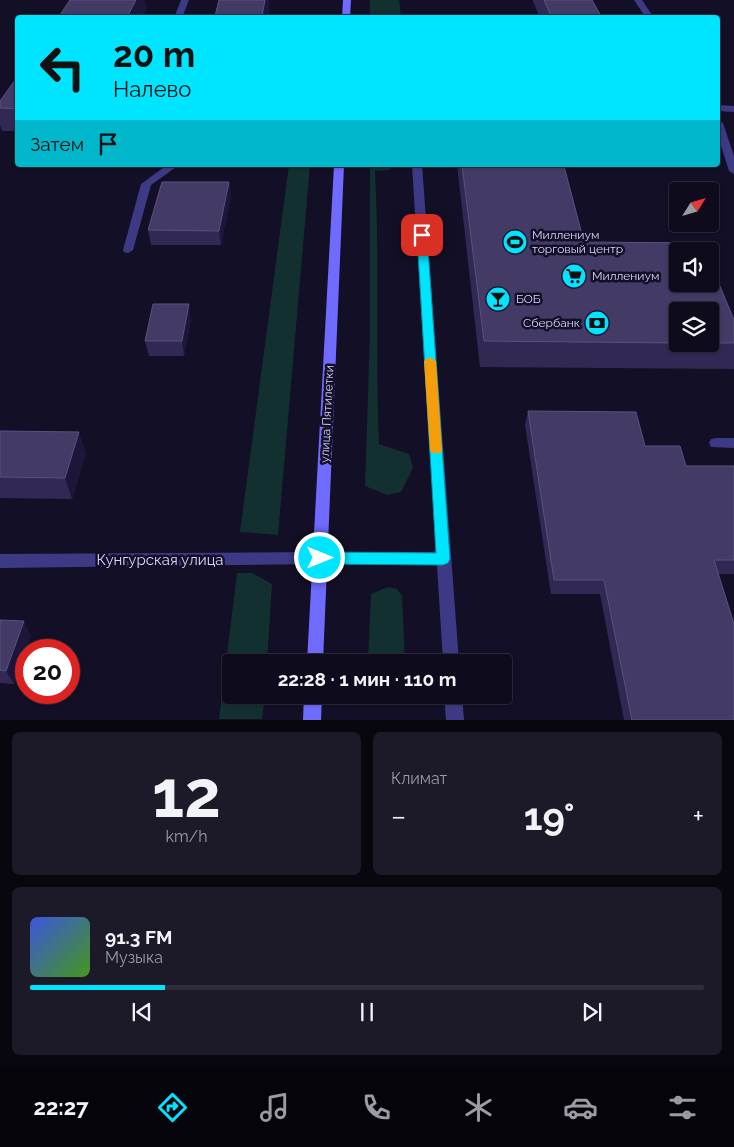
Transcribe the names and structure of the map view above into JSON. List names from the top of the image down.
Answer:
{
  "streets": {
    "main road": ["улица Пятилетки"],
    "street": ["Кунгурская улица"]
  },
  "crossings": [
    ["улица Пятилетки", "Кунгурская улица"]
  ],
  "places": {
    "sports": ["Миллениум торговый центр"],
    "supermarket": ["Миллениум"],
    "bar": ["БОБ"],
    "bank": ["Сбербанк"]
  },
  "north": "top right",
  "page": {
    "turn": ["20 m", "Налево"],
    "then": "Затем",
    "limit": "20",
    "trip": "22:28 · 1 мин · 110 m",
    "tile": [
      ["12", "km/h"],
      "Климат"
    ],
    "heat": ["−", "19°", "+"],
    "song": ["91.3 FM", "Музыка"],
    "tabs": "22:27"
  }
}
